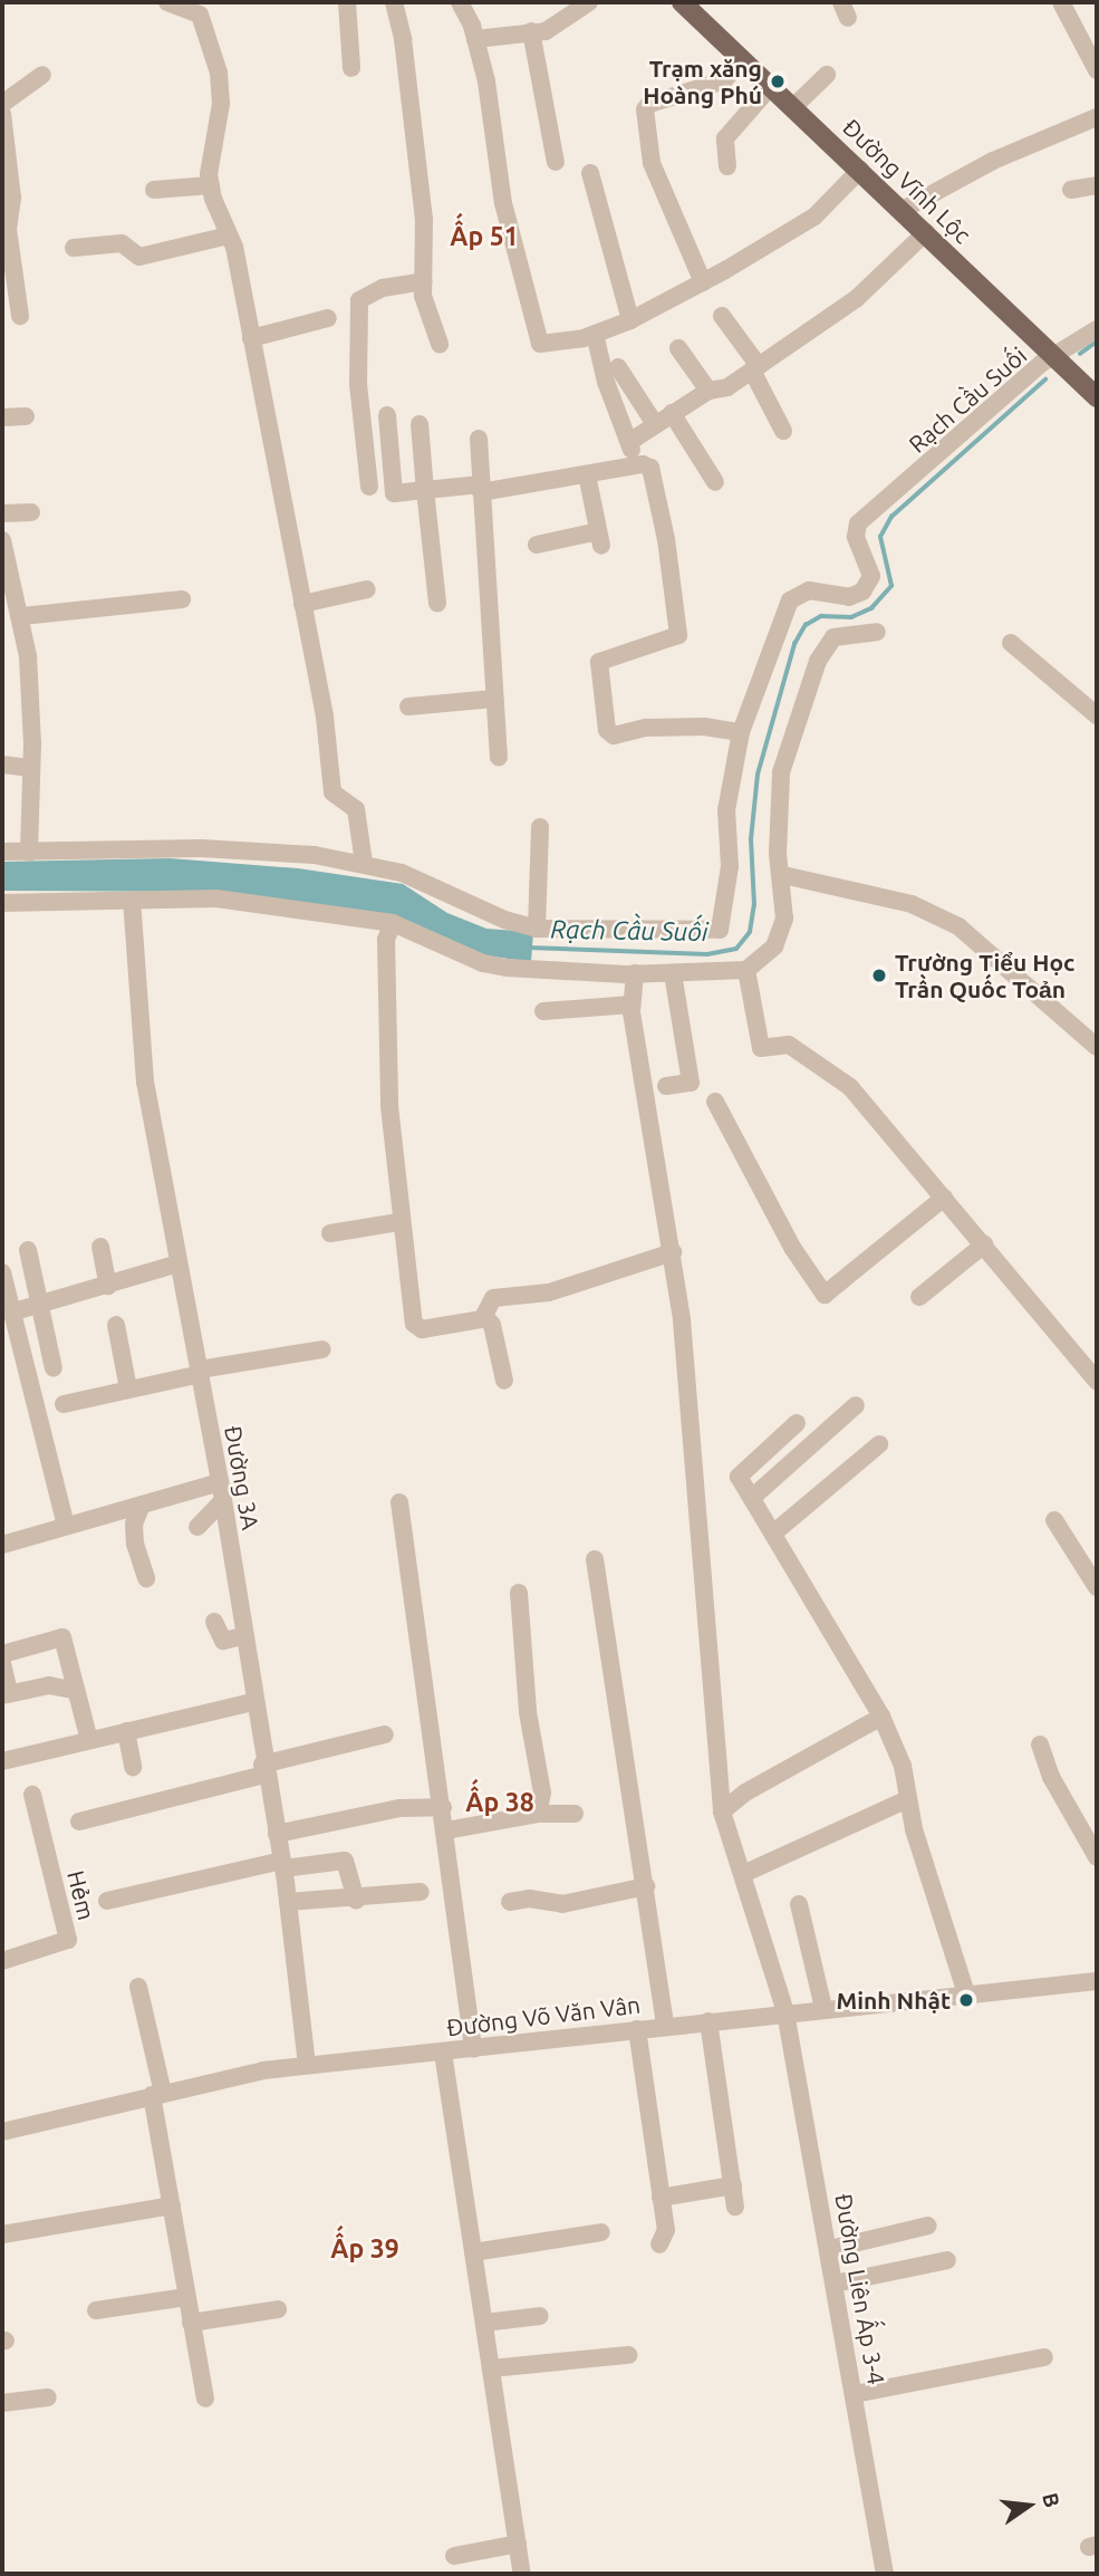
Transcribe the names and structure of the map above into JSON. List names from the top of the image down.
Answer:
{
  "streets": {
    "main road": ["Đường Vĩnh Lộc"],
    "street": [
      "Rạch Cầu Suối",
      "Đường 3A",
      "Hẻm",
      "Đường Võ Văn Vân",
      "Đường Liên Ấp 3-4"
    ]
  },
  "crossings": [
    ["Đường Vĩnh Lộc", "Rạch Cầu Suối"],
    ["Đường 3A", "Đường Võ Văn Vân"],
    ["Đường Võ Văn Vân", "Đường Liên Ấp 3-4"]
  ],
  "districts": ["Ấp 51", "Ấp 38", "Ấp 39"],
  "water": ["Rạch Cầu Suối"],
  "places": ["Trạm xăng Hoàng Phú", "Trường Tiểu Học Trần Quốc Toản", "Minh Nhật"],
  "north": "right"
}
